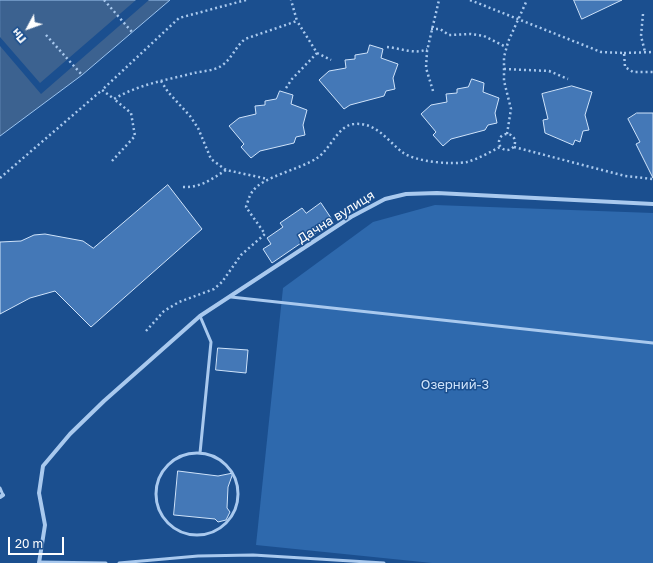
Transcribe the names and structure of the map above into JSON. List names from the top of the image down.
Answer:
{
  "streets": {
    "street": ["Дачна вулиця"]
  },
  "parks": ["Озерний-3"],
  "scale_bar": "20 m",
  "north": "bottom left"
}
